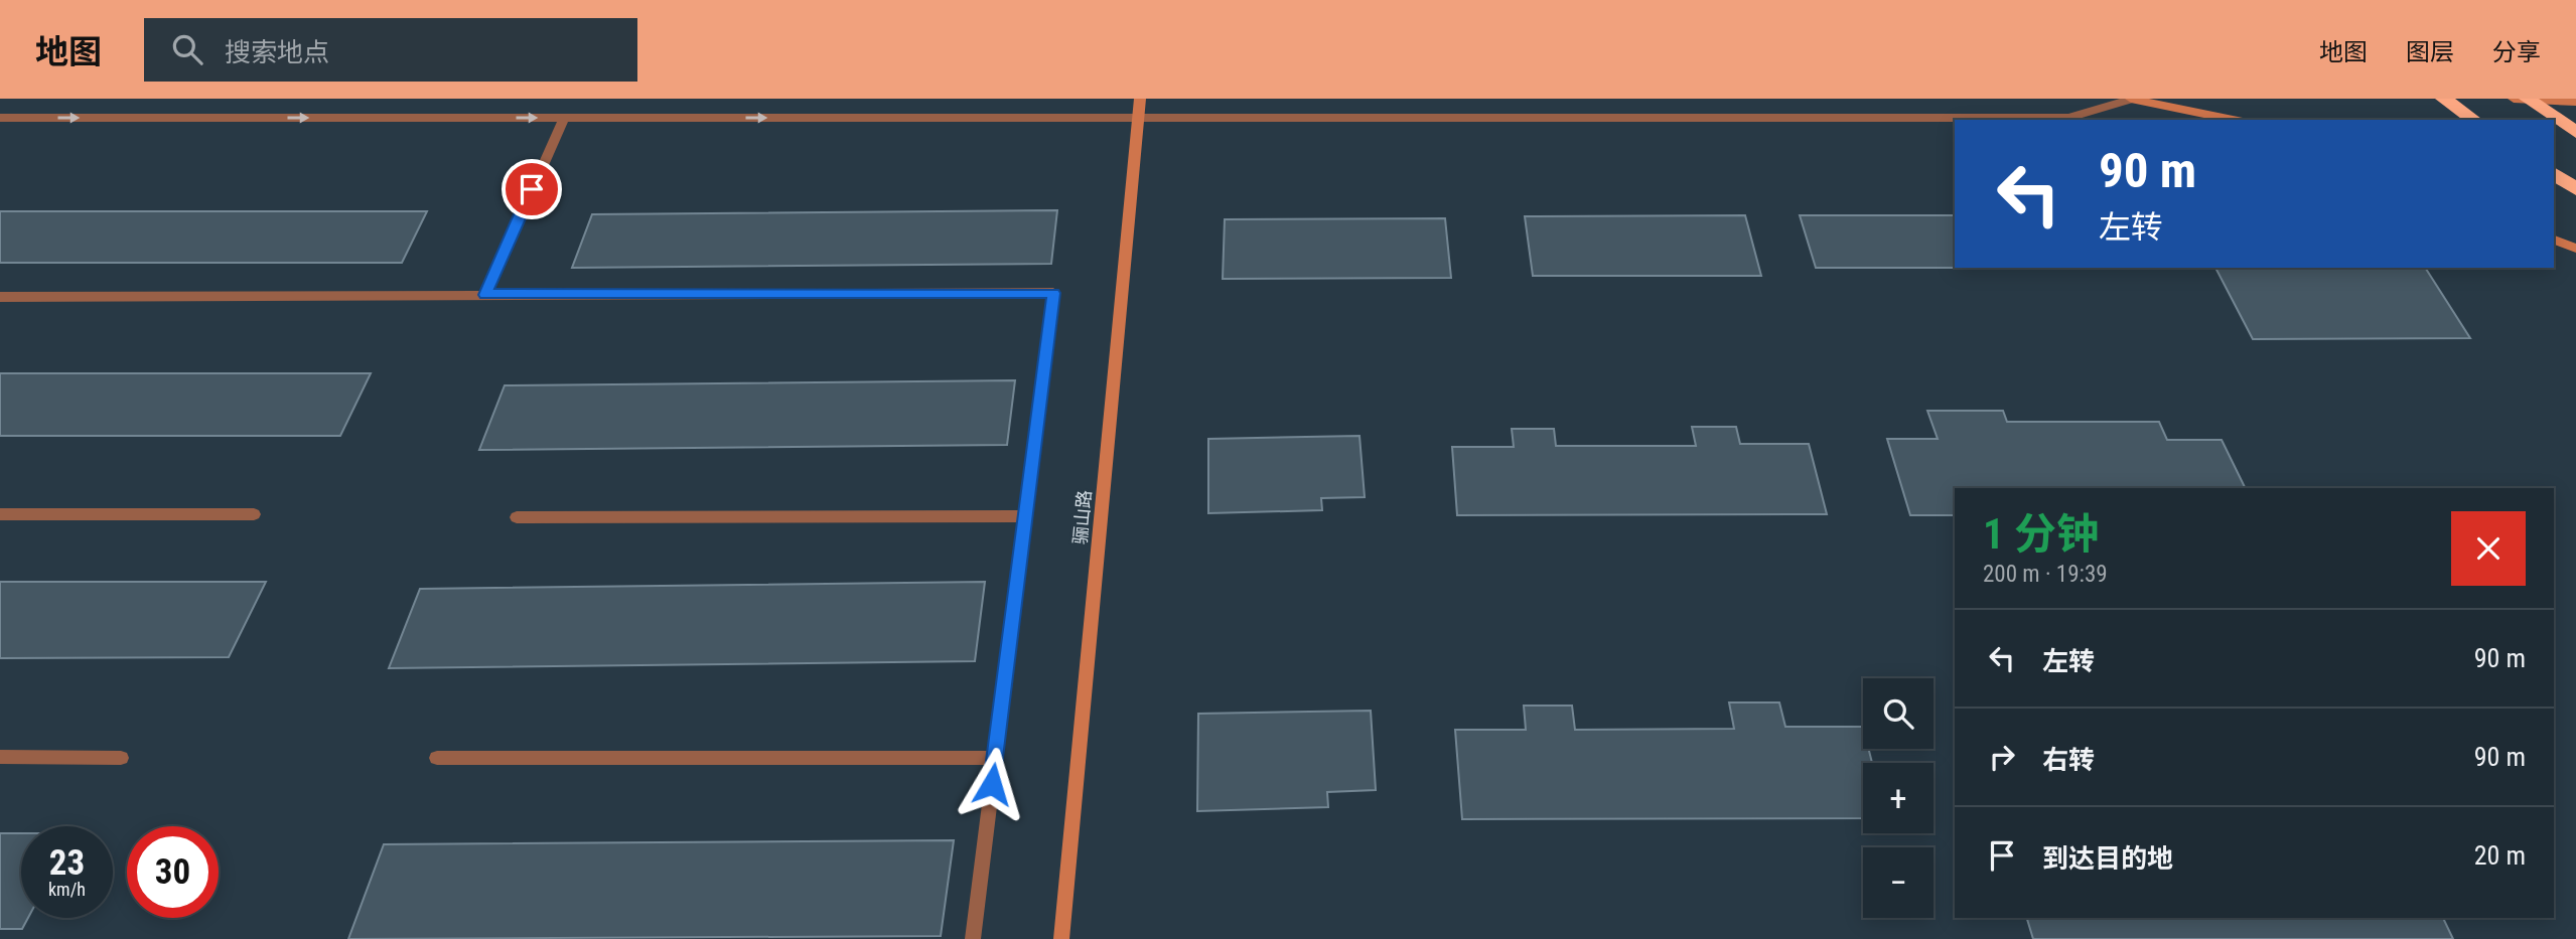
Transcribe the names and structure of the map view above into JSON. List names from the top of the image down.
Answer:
{
  "streets": {
    "street": ["骊山路"]
  },
  "page": {
    "header": "地图",
    "search": "搜索地点",
    "nav": ["地图", "图层", "分享"],
    "turn": ["90 m", "左转"],
    "heading": ["1 分钟", "200 m · 19:39"],
    "list": [
      {
        "name": "左转",
        "value": "90 m"
      },
      {
        "name": "右转",
        "value": "90 m"
      },
      {
        "name": "到达目的地",
        "value": "20 m"
      }
    ],
    "map_buttons": ["+", "−"],
    "speed": "23 km/h",
    "limit": "30"
  }
}
